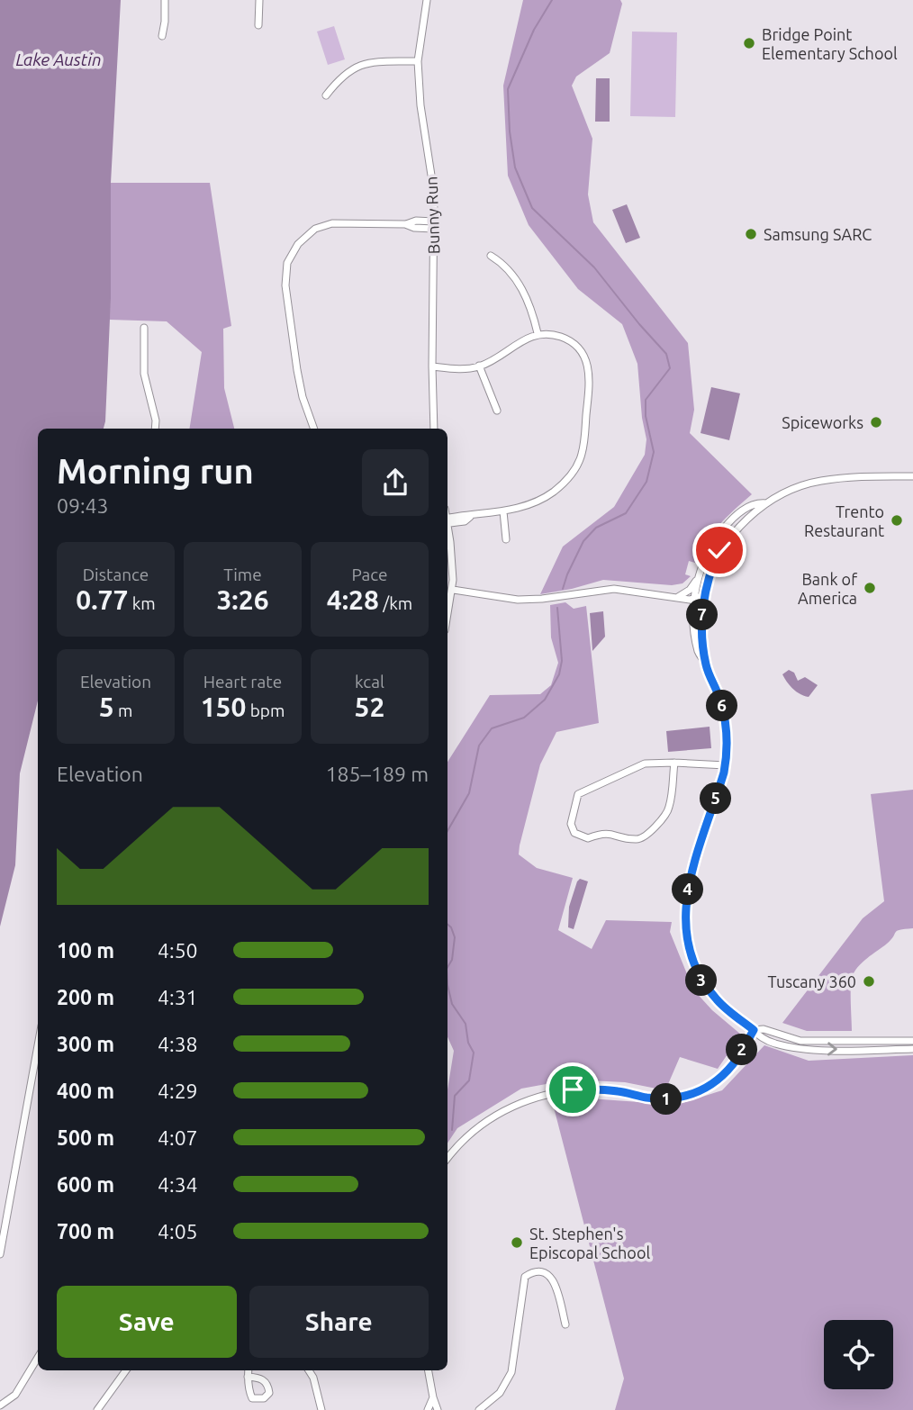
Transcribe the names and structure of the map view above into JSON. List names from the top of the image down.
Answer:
{
  "streets": {
    "street": ["Bunny Run"]
  },
  "water": ["Lake Austin"],
  "places": [
    "Bridge Point Elementary School",
    "Samsung SARC",
    "Spiceworks",
    "Trento Restaurant",
    "Bank of America",
    "Tuscany 360",
    "St. Stephen's Episcopal School"
  ],
  "page": {
    "heading": ["Morning run", "09:43"],
    "stats": [
      ["Distance", "0.77 km"],
      ["Time", "3:26"],
      ["Pace", "4:28 /km"],
      ["Elevation", "5 m"],
      ["Heart rate", "150 bpm"],
      ["kcal", "52"]
    ],
    "pins": [
      "7",
      "6",
      "5",
      "4",
      "3",
      "2",
      "1"
    ],
    "chart": ["Elevation", "185–189 m"],
    "list": [
      {
        "name": "100 m",
        "note": "4:50"
      },
      {
        "name": "200 m",
        "note": "4:31"
      },
      {
        "name": "300 m",
        "note": "4:38"
      },
      {
        "name": "400 m",
        "note": "4:29"
      },
      {
        "name": "500 m",
        "note": "4:07"
      },
      {
        "name": "600 m",
        "note": "4:34"
      },
      {
        "name": "700 m",
        "note": "4:05"
      }
    ],
    "buttons": ["Save", "Share"]
  }
}
